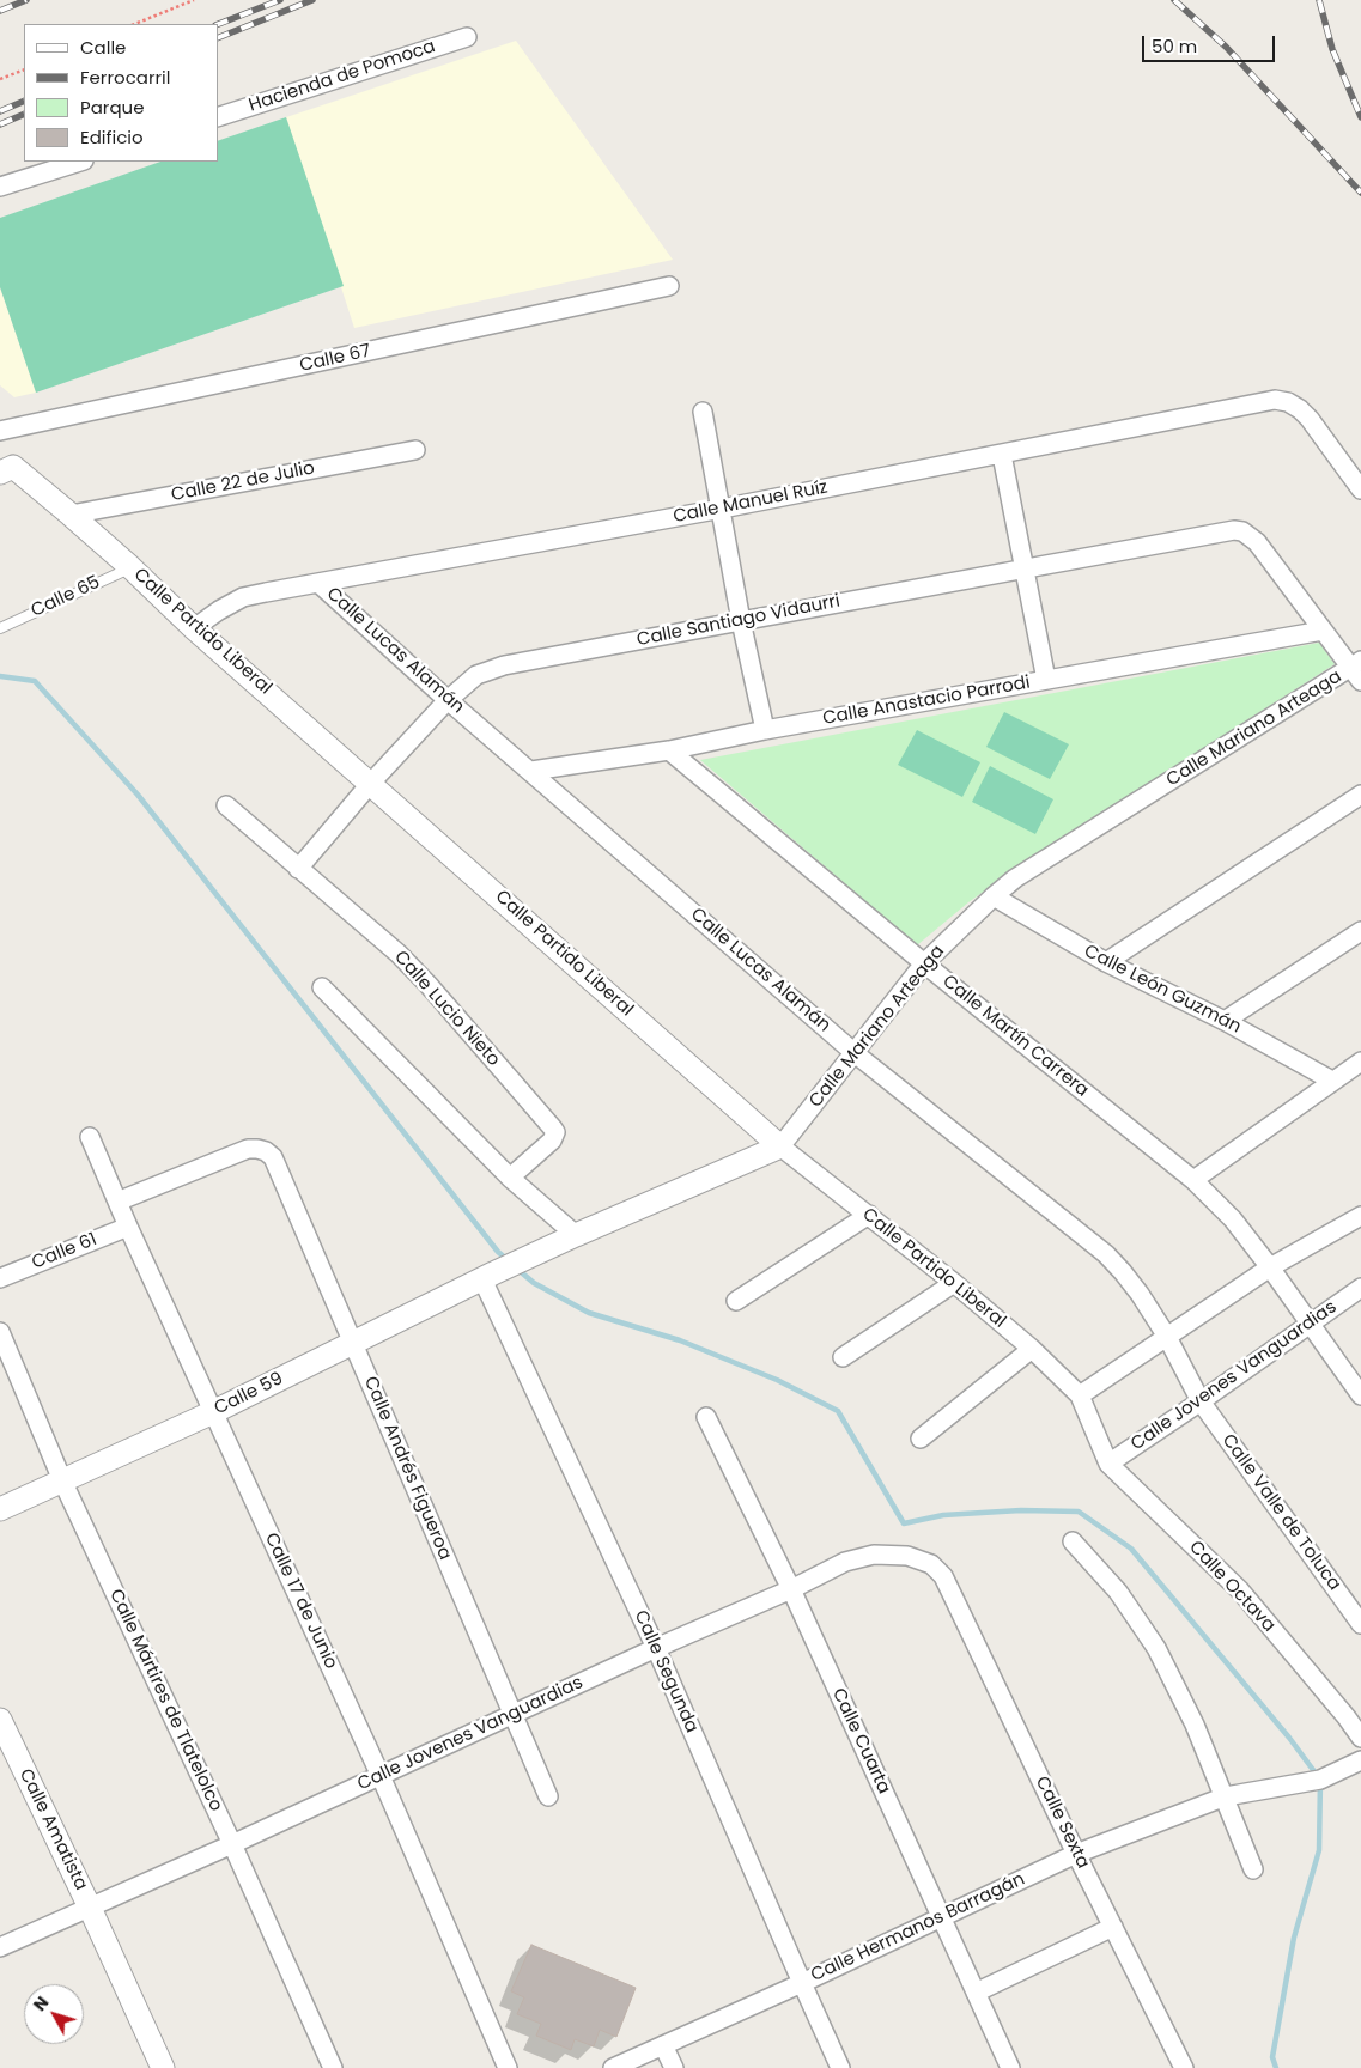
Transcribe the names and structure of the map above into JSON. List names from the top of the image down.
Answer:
{
  "streets": {
    "street": [
      "Hacienda de Pomoca",
      "Calle 67",
      "Calle 22 de Julio",
      "Calle Manuel Ruíz",
      "Calle Santiago Vidaurri",
      "Calle Partido Liberal",
      "Calle Lucas Alamán",
      "Calle Anastacio Parrodi",
      "Calle Mariano Arteaga",
      "Calle León Guzmán",
      "Calle Lucio Nieto",
      "Calle Martín Carrera",
      "Calle 61",
      "Calle Jovenes Vanguardias",
      "Calle 59",
      "Calle Andrés Figueroa",
      "Calle Valle de Toluca",
      "Calle Octava",
      "Calle 17 de Junio",
      "Calle Segunda",
      "Calle Mártires de Tlatelolco",
      "Calle Cuarta",
      "Calle Sexta",
      "Calle Amatista",
      "Calle Hermanos Barragán"
    ],
    "lane": ["Calle 65"]
  },
  "crossings": [
    ["Calle 22 de Julio", "Calle Partido Liberal"],
    ["Calle Manuel Ruíz", "Calle Partido Liberal"],
    ["Calle Manuel Ruíz", "Calle Lucas Alamán"],
    ["Calle 65", "Calle Partido Liberal"],
    ["Calle Santiago Vidaurri", "Calle Partido Liberal"],
    ["Calle Santiago Vidaurri", "Calle Lucas Alamán"],
    ["Calle Santiago Vidaurri", "Calle Anastacio Parrodi"],
    ["Calle Santiago Vidaurri", "Calle Lucio Nieto"],
    ["Calle Partido Liberal", "Calle Mariano Arteaga"],
    ["Calle Partido Liberal", "Calle Jovenes Vanguardias"],
    ["Calle Partido Liberal", "Calle Octava"],
    ["Calle Lucas Alamán", "Calle Anastacio Parrodi"],
    ["Calle Lucas Alamán", "Calle Mariano Arteaga"],
    ["Calle Lucas Alamán", "Calle Jovenes Vanguardias"],
    ["Calle Lucas Alamán", "Calle Valle de Toluca"],
    ["Calle Anastacio Parrodi", "Calle Martín Carrera"],
    ["Calle Mariano Arteaga", "Calle León Guzmán"],
    ["Calle Mariano Arteaga", "Calle Martín Carrera"],
    ["Calle Mariano Arteaga", "Calle 59"],
    ["Calle Mariano Arteaga", "Calle Segunda"],
    ["Calle Martín Carrera", "Calle Jovenes Vanguardias"],
    ["Calle 61", "Calle 17 de Junio"],
    ["Calle Jovenes Vanguardias", "Calle Andrés Figueroa"],
    ["Calle Jovenes Vanguardias", "Calle Valle de Toluca"],
    ["Calle Jovenes Vanguardias", "Calle Octava"],
    ["Calle Jovenes Vanguardias", "Calle 17 de Junio"],
    ["Calle Jovenes Vanguardias", "Calle Segunda"],
    ["Calle Jovenes Vanguardias", "Calle Mártires de Tlatelolco"],
    ["Calle Jovenes Vanguardias", "Calle Cuarta"],
    ["Calle Jovenes Vanguardias", "Calle Sexta"],
    ["Calle Jovenes Vanguardias", "Calle Amatista"],
    ["Calle 59", "Calle Andrés Figueroa"],
    ["Calle 59", "Calle 17 de Junio"],
    ["Calle 59", "Calle Segunda"],
    ["Calle 59", "Calle Mártires de Tlatelolco"],
    ["Calle Andrés Figueroa", "Calle 17 de Junio"],
    ["Calle Segunda", "Calle Hermanos Barragán"],
    ["Calle Cuarta", "Calle Hermanos Barragán"],
    ["Calle Sexta", "Calle Hermanos Barragán"]
  ],
  "legend": [
    "Calle",
    "Ferrocarril",
    "Parque",
    "Edificio"
  ],
  "scale_bar": "50 m",
  "north": "top left"
}
